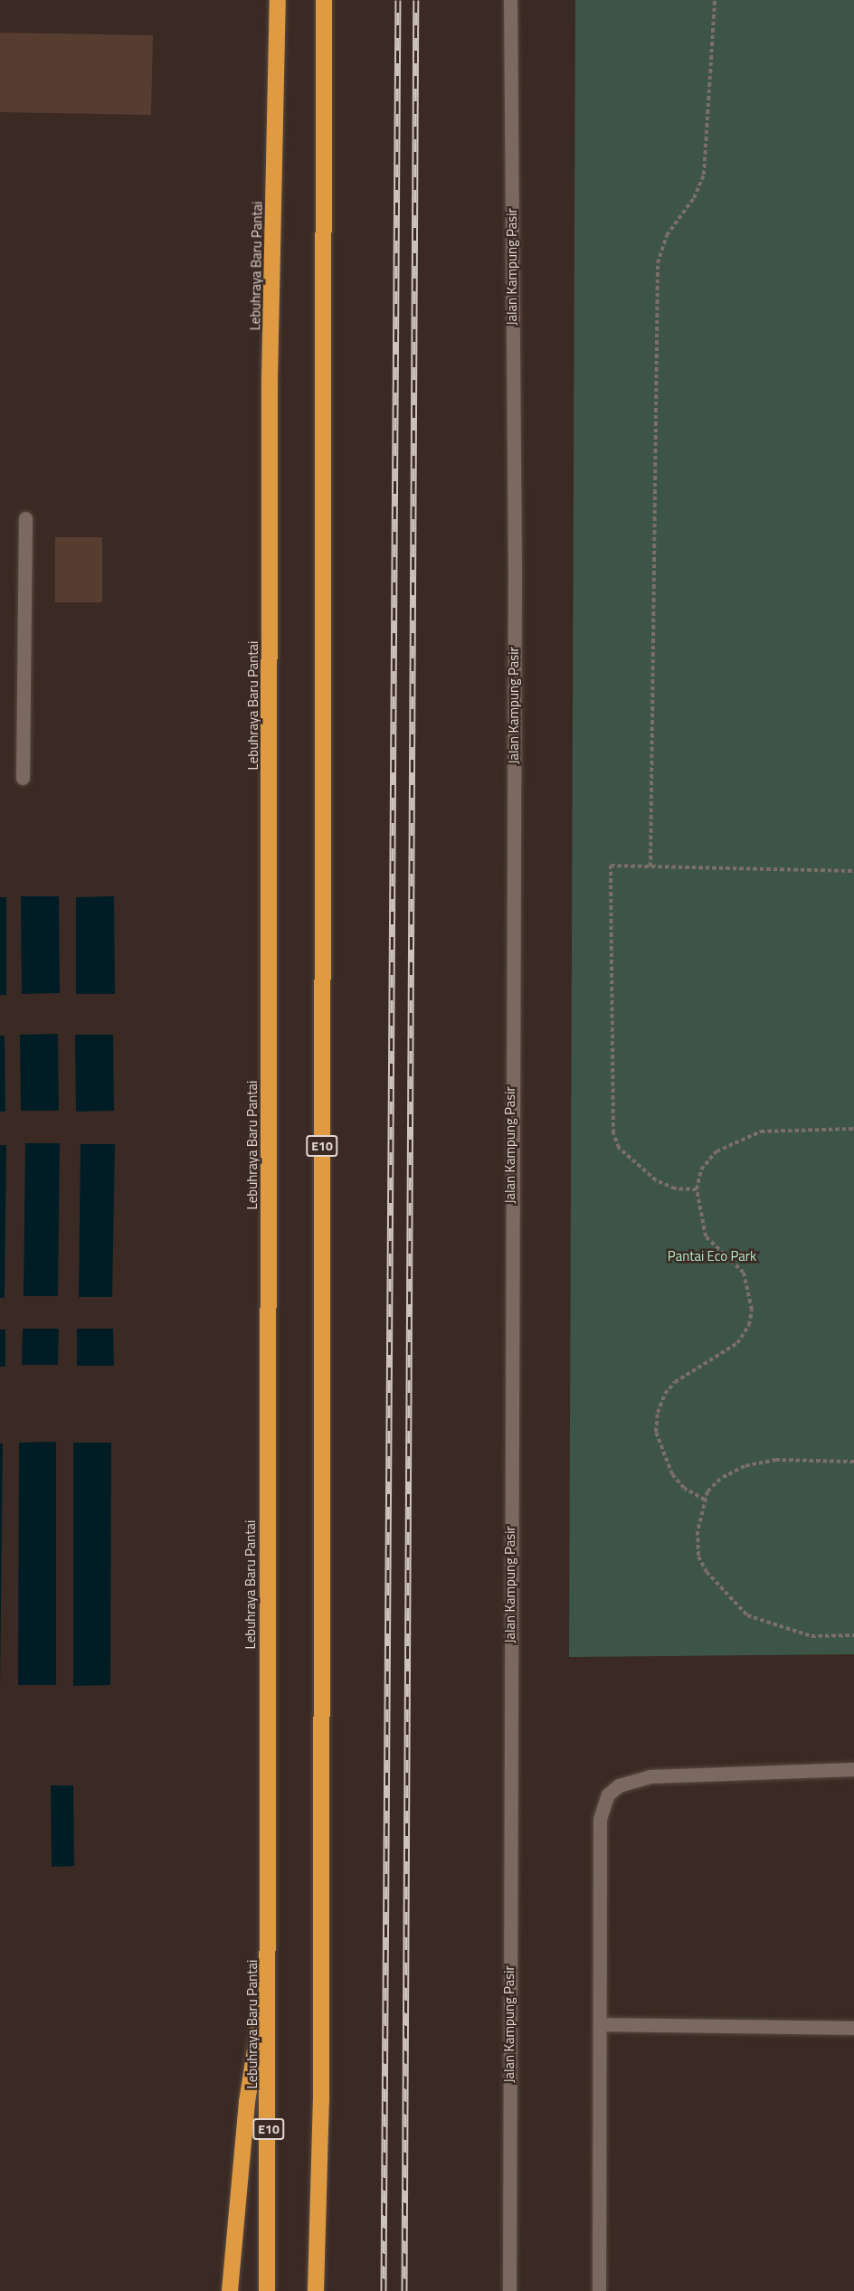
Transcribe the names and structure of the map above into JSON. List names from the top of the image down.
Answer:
{
  "streets": {
    "highway": ["Lebuhraya Baru Pantai", "E10"],
    "street": ["Jalan Kampung Pasir"]
  },
  "parks": ["Pantai Eco Park"]
}
